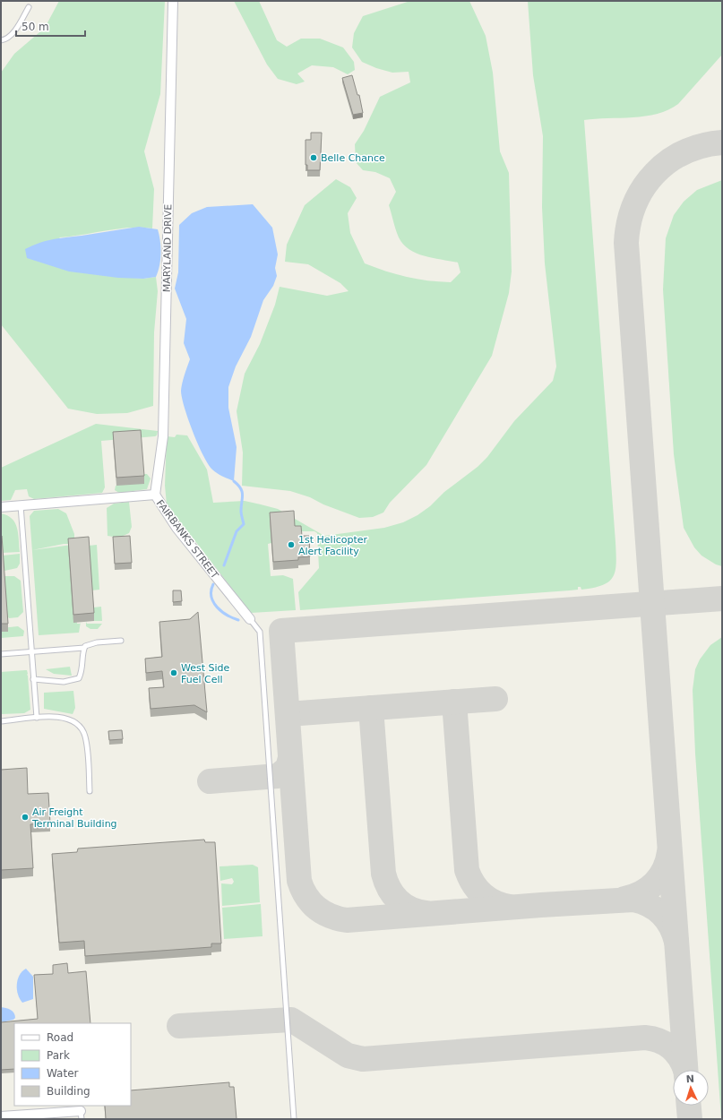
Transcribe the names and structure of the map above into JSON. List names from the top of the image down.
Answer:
{
  "streets": {
    "street": ["MARYLAND DRIVE", "FAIRBANKS STREET"]
  },
  "crossings": [
    ["MARYLAND DRIVE", "FAIRBANKS STREET"]
  ],
  "places": [
    "Belle Chance",
    "1st Helicopter Alert Facility",
    "West Side Fuel Cell",
    "Air Freight Terminal Building"
  ],
  "legend": [
    "Road",
    "Park",
    "Water",
    "Building"
  ],
  "scale_bar": "50 m",
  "north": "top"
}
